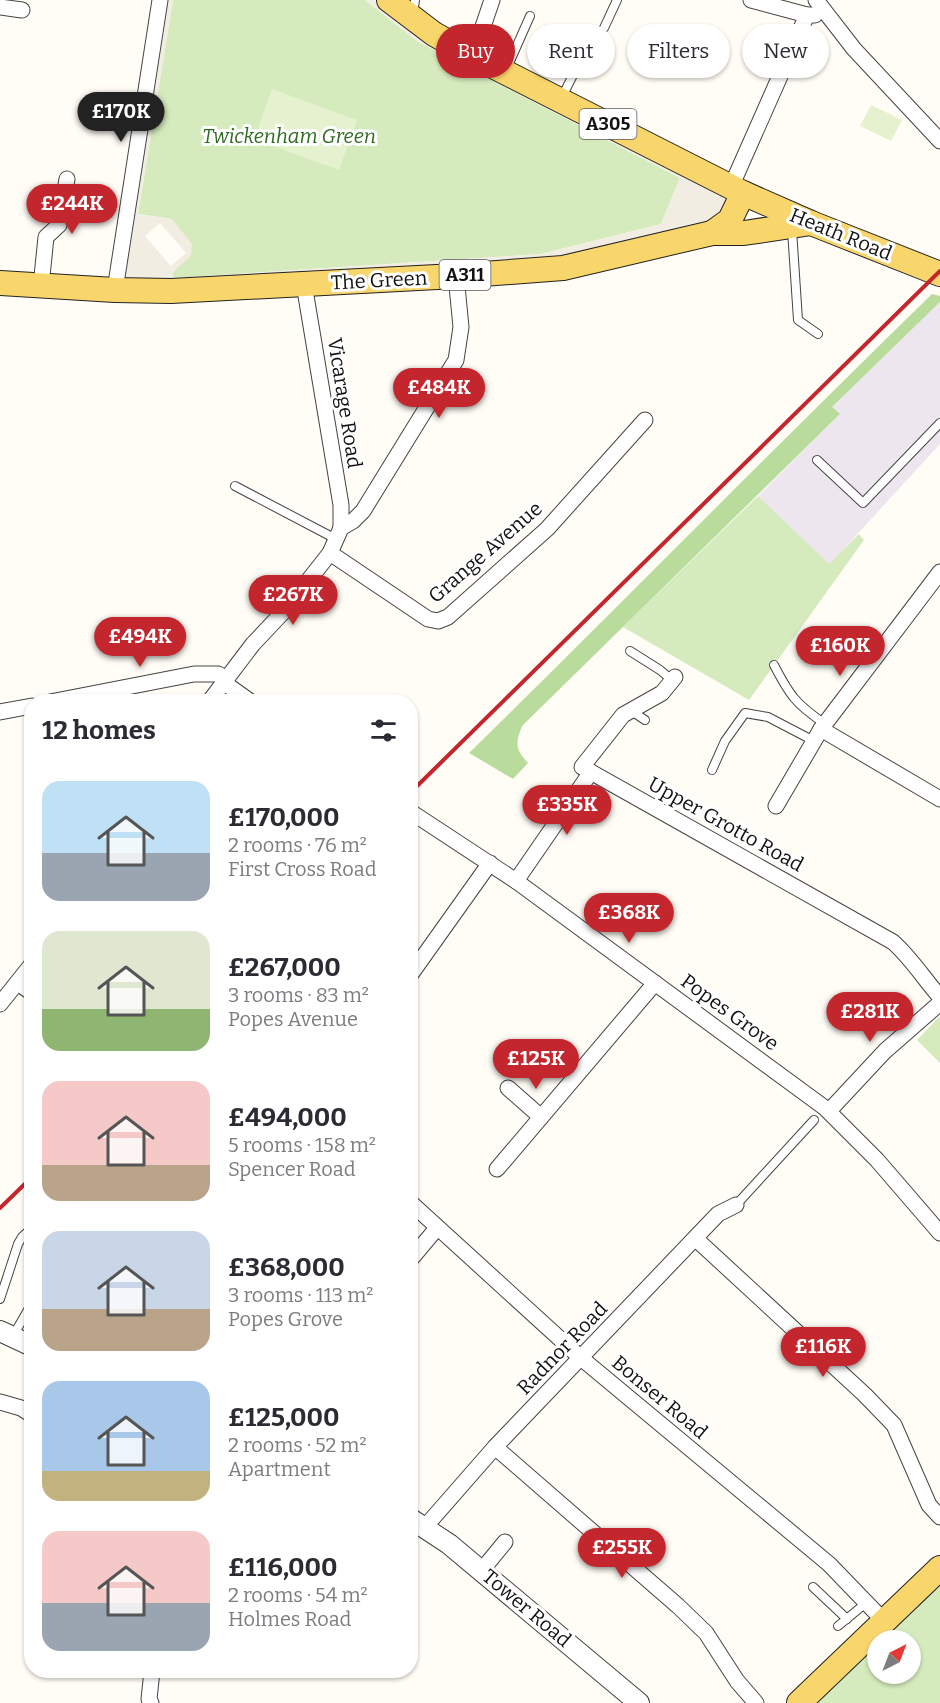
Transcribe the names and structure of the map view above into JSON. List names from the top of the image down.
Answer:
{
  "streets": {
    "main road": [
      "A305",
      "Heath Road",
      "A311",
      "The Green"
    ],
    "street": [
      "Vicarage Road",
      "Grange Avenue",
      "Upper Grotto Road",
      "Popes Grove",
      "Radnor Road",
      "Bonser Road",
      "Tower Road"
    ]
  },
  "crossings": [
    ["A305", "Heath Road"],
    ["A305", "The Green"],
    ["Heath Road", "The Green"],
    ["A311", "The Green"],
    ["The Green", "Vicarage Road"],
    ["Vicarage Road", "Grange Avenue"],
    ["Radnor Road", "Bonser Road"],
    ["Radnor Road", "Tower Road"]
  ],
  "parks": ["Twickenham Green"],
  "north": "top right",
  "page": {
    "chip": [
      "Buy",
      "Rent",
      "Filters",
      "New"
    ],
    "price": [
      "£170K",
      "£244K",
      "£484K",
      "£267K",
      "£494K",
      "£160K",
      "£335K",
      "£368K",
      "£281K",
      "£125K",
      "£116K",
      "£255K"
    ],
    "heading": "12 homes",
    "list": [
      {
        "name": "£170,000",
        "note": "2 rooms · 76 m² · First Cross Road"
      },
      {
        "name": "£267,000",
        "note": "3 rooms · 83 m² · Popes Avenue"
      },
      {
        "name": "£494,000",
        "note": "5 rooms · 158 m² · Spencer Road"
      },
      {
        "name": "£368,000",
        "note": "3 rooms · 113 m² · Popes Grove"
      },
      {
        "name": "£125,000",
        "note": "2 rooms · 52 m² · Apartment"
      },
      {
        "name": "£116,000",
        "note": "2 rooms · 54 m² · Holmes Road"
      }
    ]
  }
}
